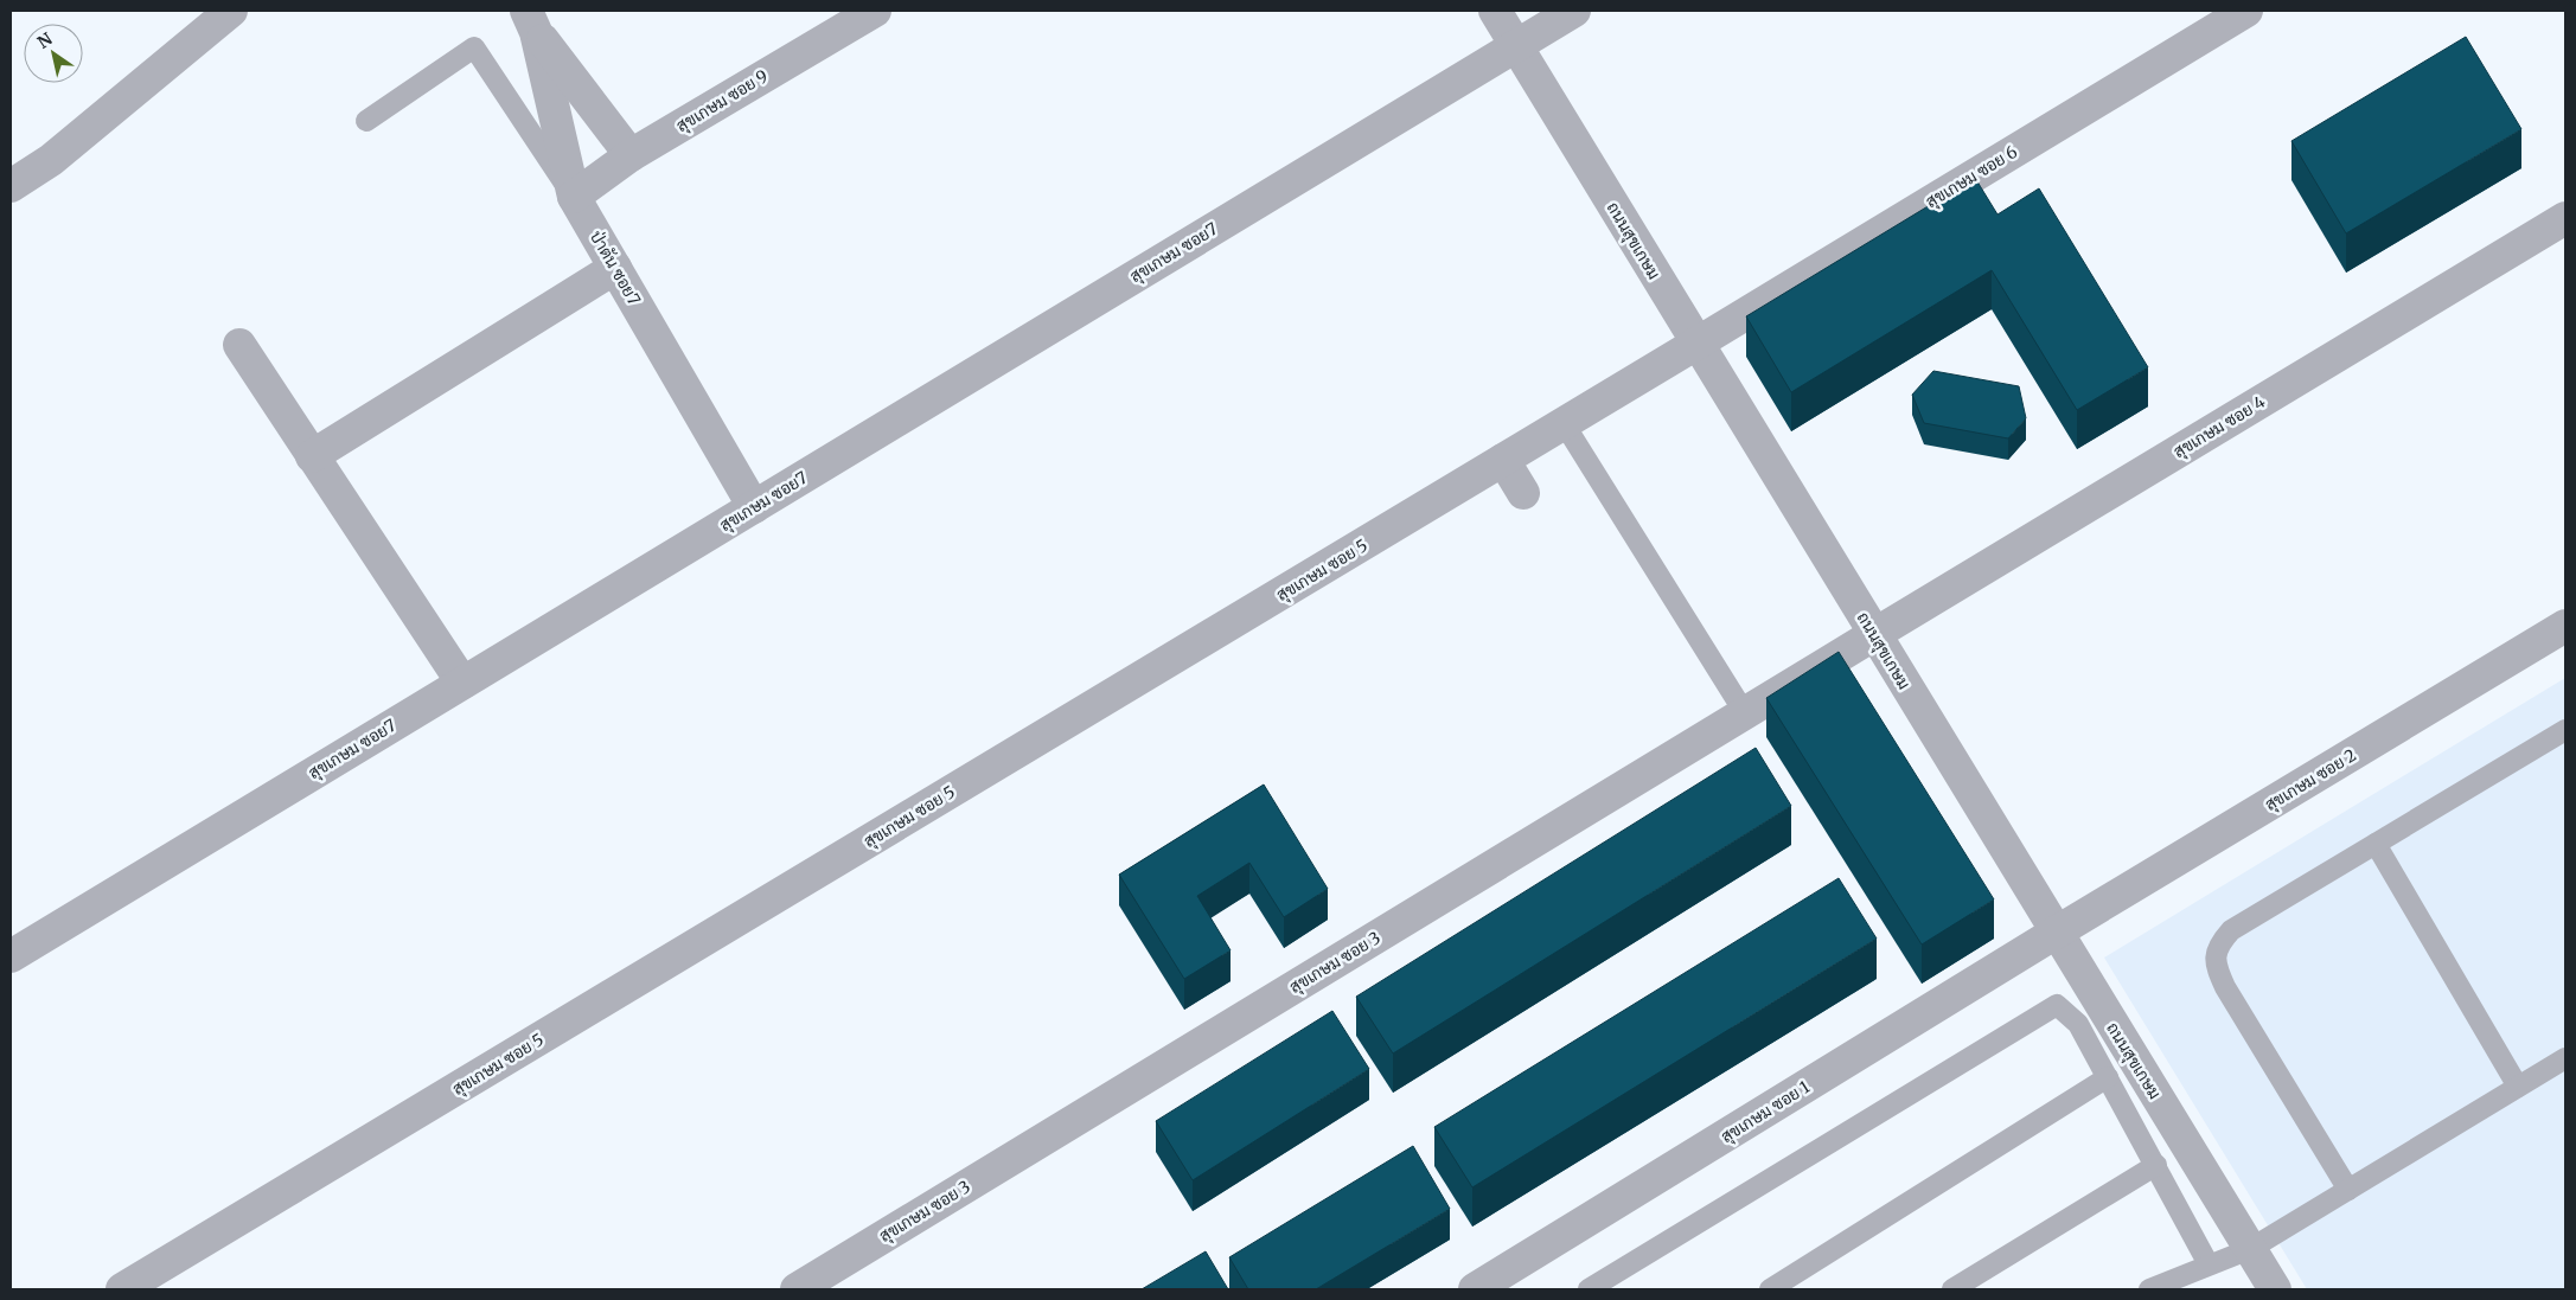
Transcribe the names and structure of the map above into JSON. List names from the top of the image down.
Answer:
{
  "streets": {
    "street": [
      "สุขเกษม ซอย 9",
      "สุขเกษม ซอย 6",
      "ถนนสุขเกษม",
      "สุขเกษม ซอย7",
      "ป่าตัน ซอย7",
      "สุขเกษม ซอย 4",
      "สุขเกษม ซอย 5",
      "สุขเกษม ซอย 2",
      "สุขเกษม ซอย 3",
      "สุขเกษม ซอย 1"
    ]
  },
  "crossings": [
    ["สุขเกษม ซอย 9", "ป่าตัน ซอย7"],
    ["สุขเกษม ซอย 6", "ถนนสุขเกษม"],
    ["สุขเกษม ซอย 6", "สุขเกษม ซอย 5"],
    ["ถนนสุขเกษม", "สุขเกษม ซอย7"],
    ["ถนนสุขเกษม", "สุขเกษม ซอย 4"],
    ["ถนนสุขเกษม", "สุขเกษม ซอย 5"],
    ["ถนนสุขเกษม", "สุขเกษม ซอย 2"],
    ["ถนนสุขเกษม", "สุขเกษม ซอย 3"],
    ["ถนนสุขเกษม", "สุขเกษม ซอย 1"],
    ["สุขเกษม ซอย7", "ป่าตัน ซอย7"],
    ["สุขเกษม ซอย 4", "สุขเกษม ซอย 3"],
    ["สุขเกษม ซอย 2", "สุขเกษม ซอย 1"]
  ],
  "north": "top left"
}
